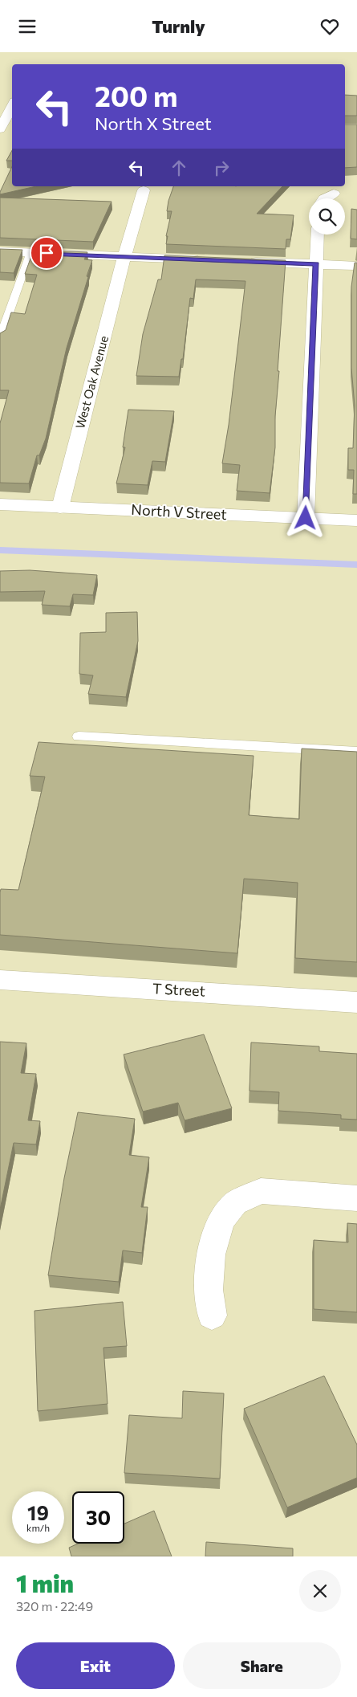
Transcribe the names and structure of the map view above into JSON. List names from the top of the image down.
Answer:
{
  "streets": {
    "street": ["West Oak Avenue", "North V Street", "T Street"]
  },
  "crossings": [
    ["West Oak Avenue", "North V Street"]
  ],
  "page": {
    "header": "Turnly",
    "turn": ["200 m", "North X Street"],
    "speed": "19 km/h",
    "limit": "30",
    "heading": ["1 min", "320 m · 22:49"],
    "buttons": ["Exit", "Share"]
  }
}
